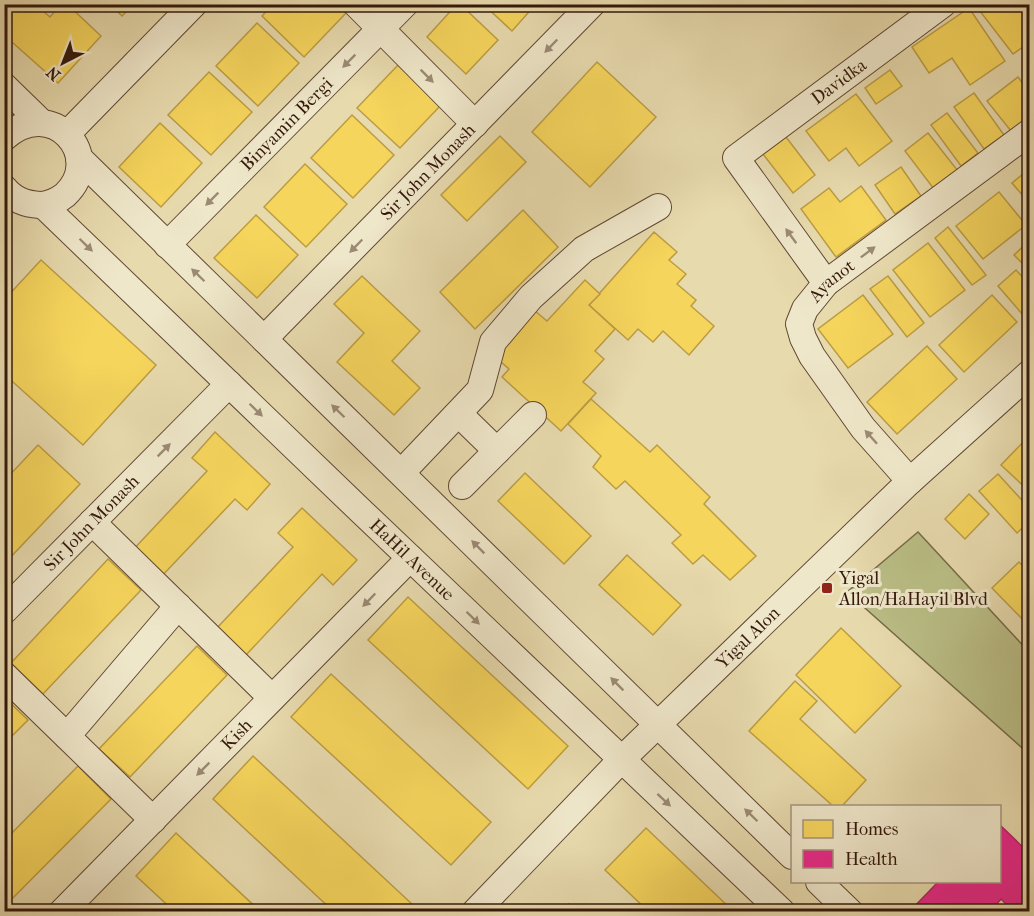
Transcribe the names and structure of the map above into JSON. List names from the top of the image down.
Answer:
{
  "streets": {
    "street": [
      "Davidka",
      "Binyamin Bergi",
      "Sir John Monash",
      "Ayanot",
      "HaHil Avenue",
      "Yigal Alon",
      "Kish"
    ]
  },
  "crossings": [
    ["Davidka", "Ayanot"],
    ["Sir John Monash", "HaHil Avenue"],
    ["Ayanot", "Yigal Alon"],
    ["HaHil Avenue", "Yigal Alon"],
    ["HaHil Avenue", "Kish"]
  ],
  "places": {
    "transit": ["Yigal Allon/HaHayil Blvd"]
  },
  "legend": ["Homes", "Health"],
  "north": "bottom left"
}
